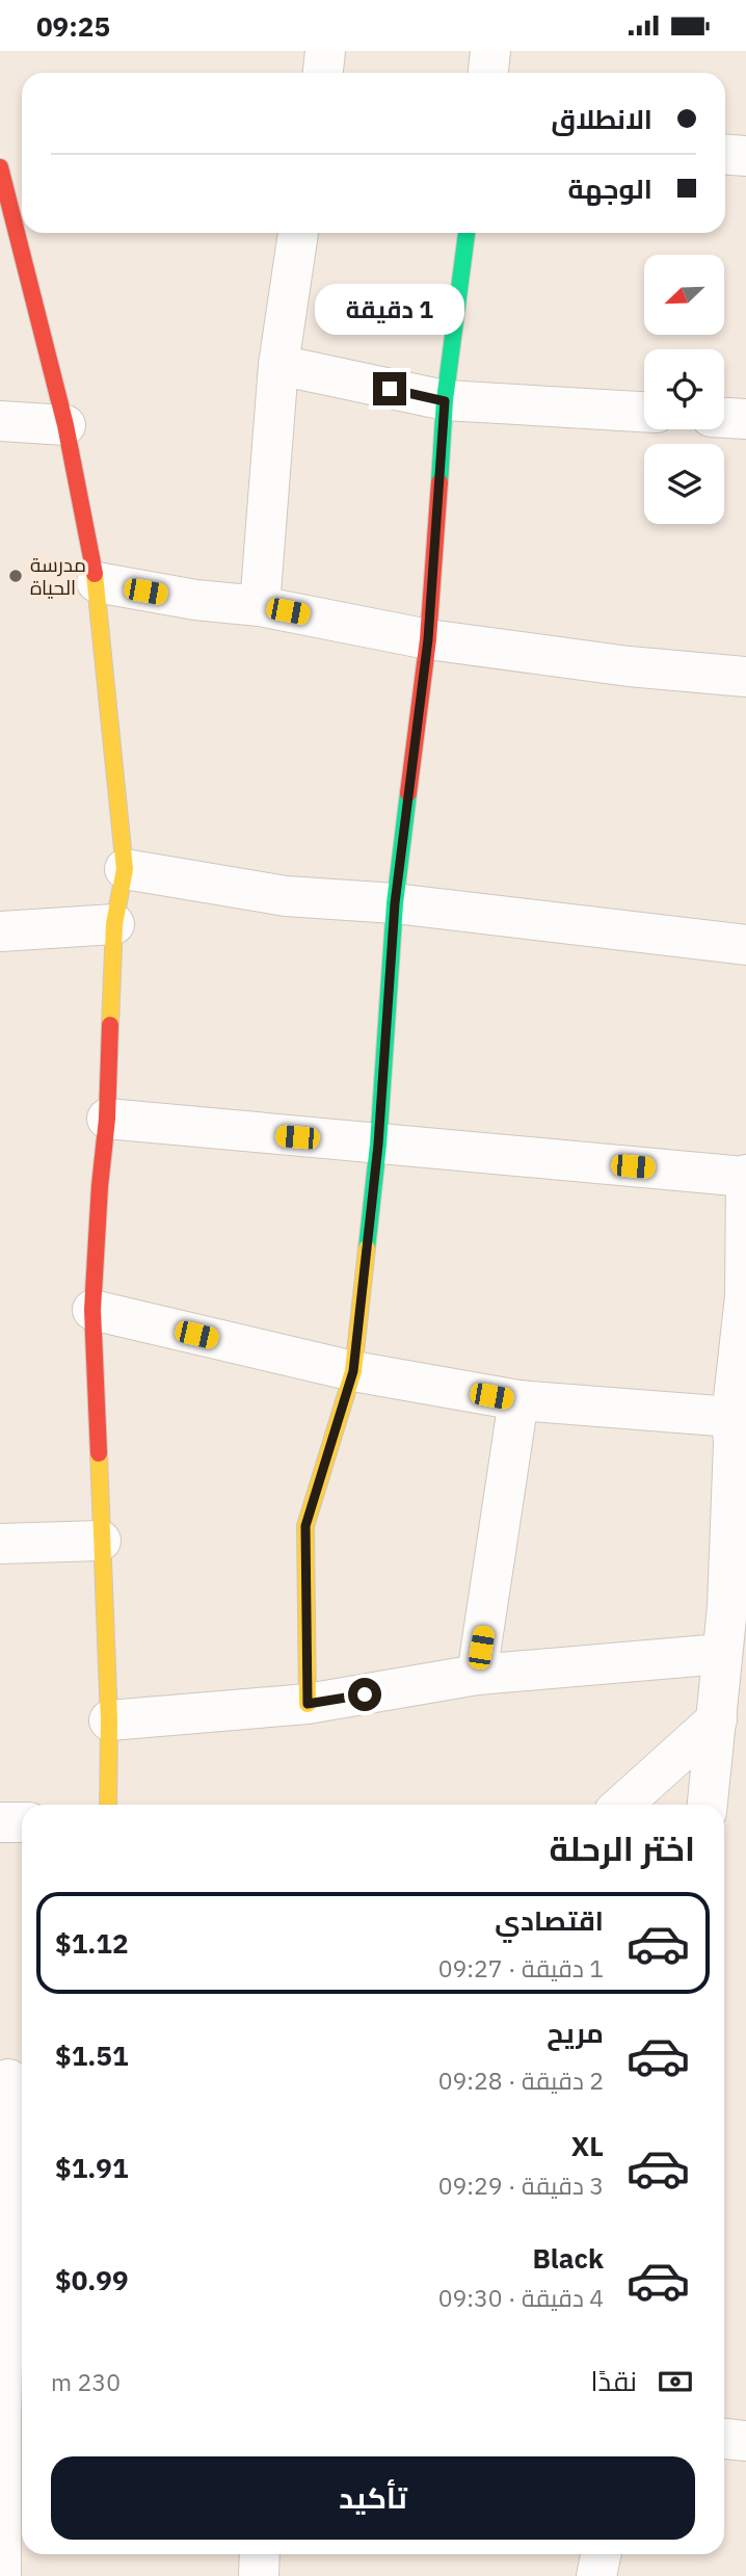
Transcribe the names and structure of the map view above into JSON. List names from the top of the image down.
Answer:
{
  "places": ["مدرسة الحياة"],
  "north": "bottom left",
  "page": {
    "status": "09:25",
    "banner": ["الانطلاق", "الوجهة"],
    "bubble": "1 دقيقة",
    "heading": "اختر الرحلة",
    "list": [
      {
        "name": "اقتصادي",
        "note": "1 دقيقة · 09:27",
        "value": "$1.12"
      },
      {
        "name": "مريح",
        "note": "2 دقيقة · 09:28",
        "value": "$1.51"
      },
      {
        "name": "XL",
        "note": "3 دقيقة · 09:29",
        "value": "$1.91"
      },
      {
        "name": "Black",
        "note": "4 دقيقة · 09:30",
        "value": "$0.99"
      }
    ],
    "pay": ["نقدًا", "230 m"],
    "buttons": "تأكيد"
  }
}
